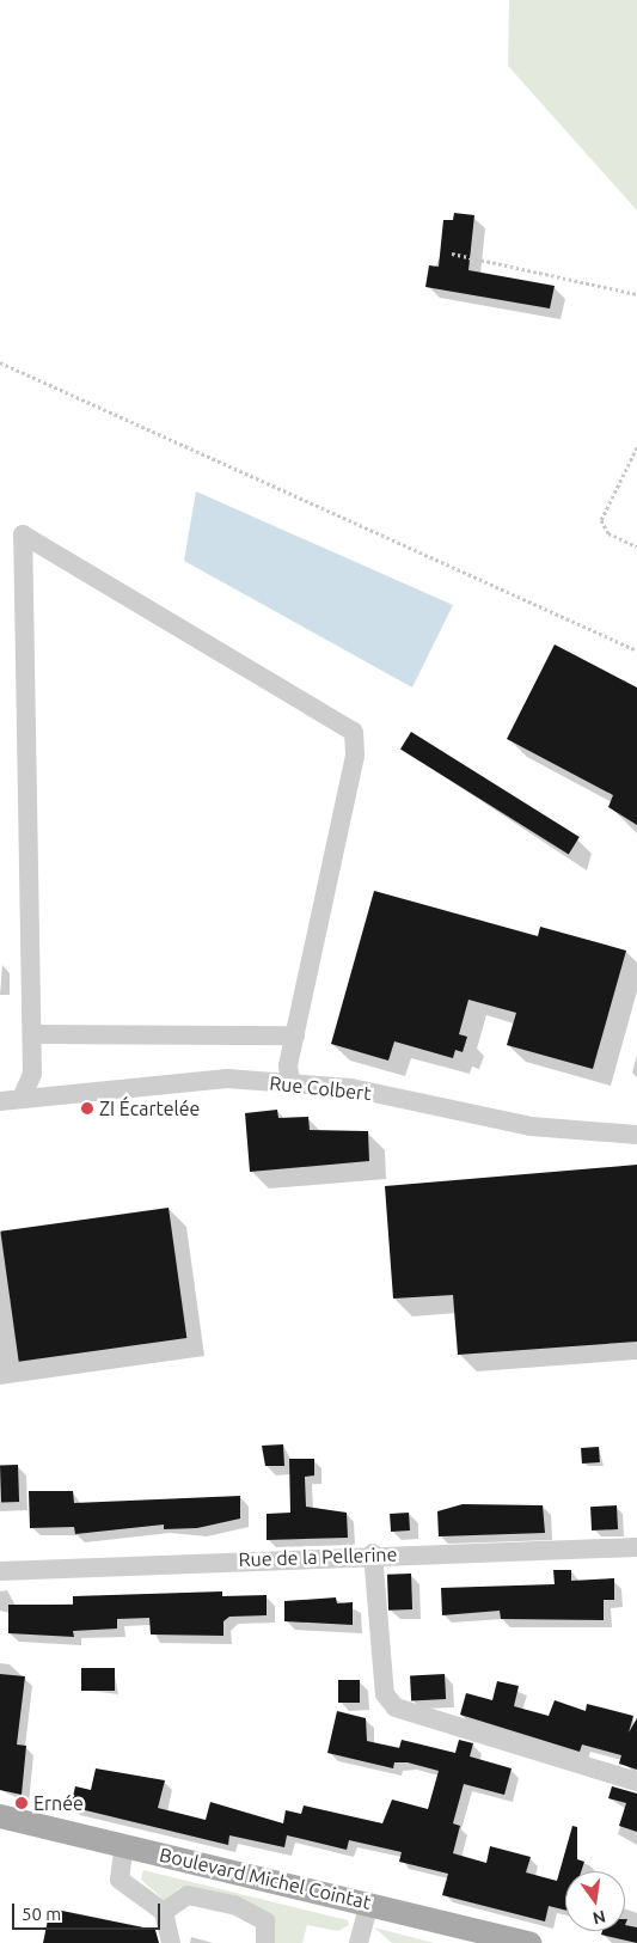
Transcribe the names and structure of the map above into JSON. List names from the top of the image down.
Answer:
{
  "streets": {
    "main road": ["Boulevard Michel Cointat"],
    "street": ["Rue Colbert", "Rue de la Pellerine"]
  },
  "places": ["ZI Écartelée", "Ernée"],
  "scale_bar": "50 m",
  "north": "bottom"
}
